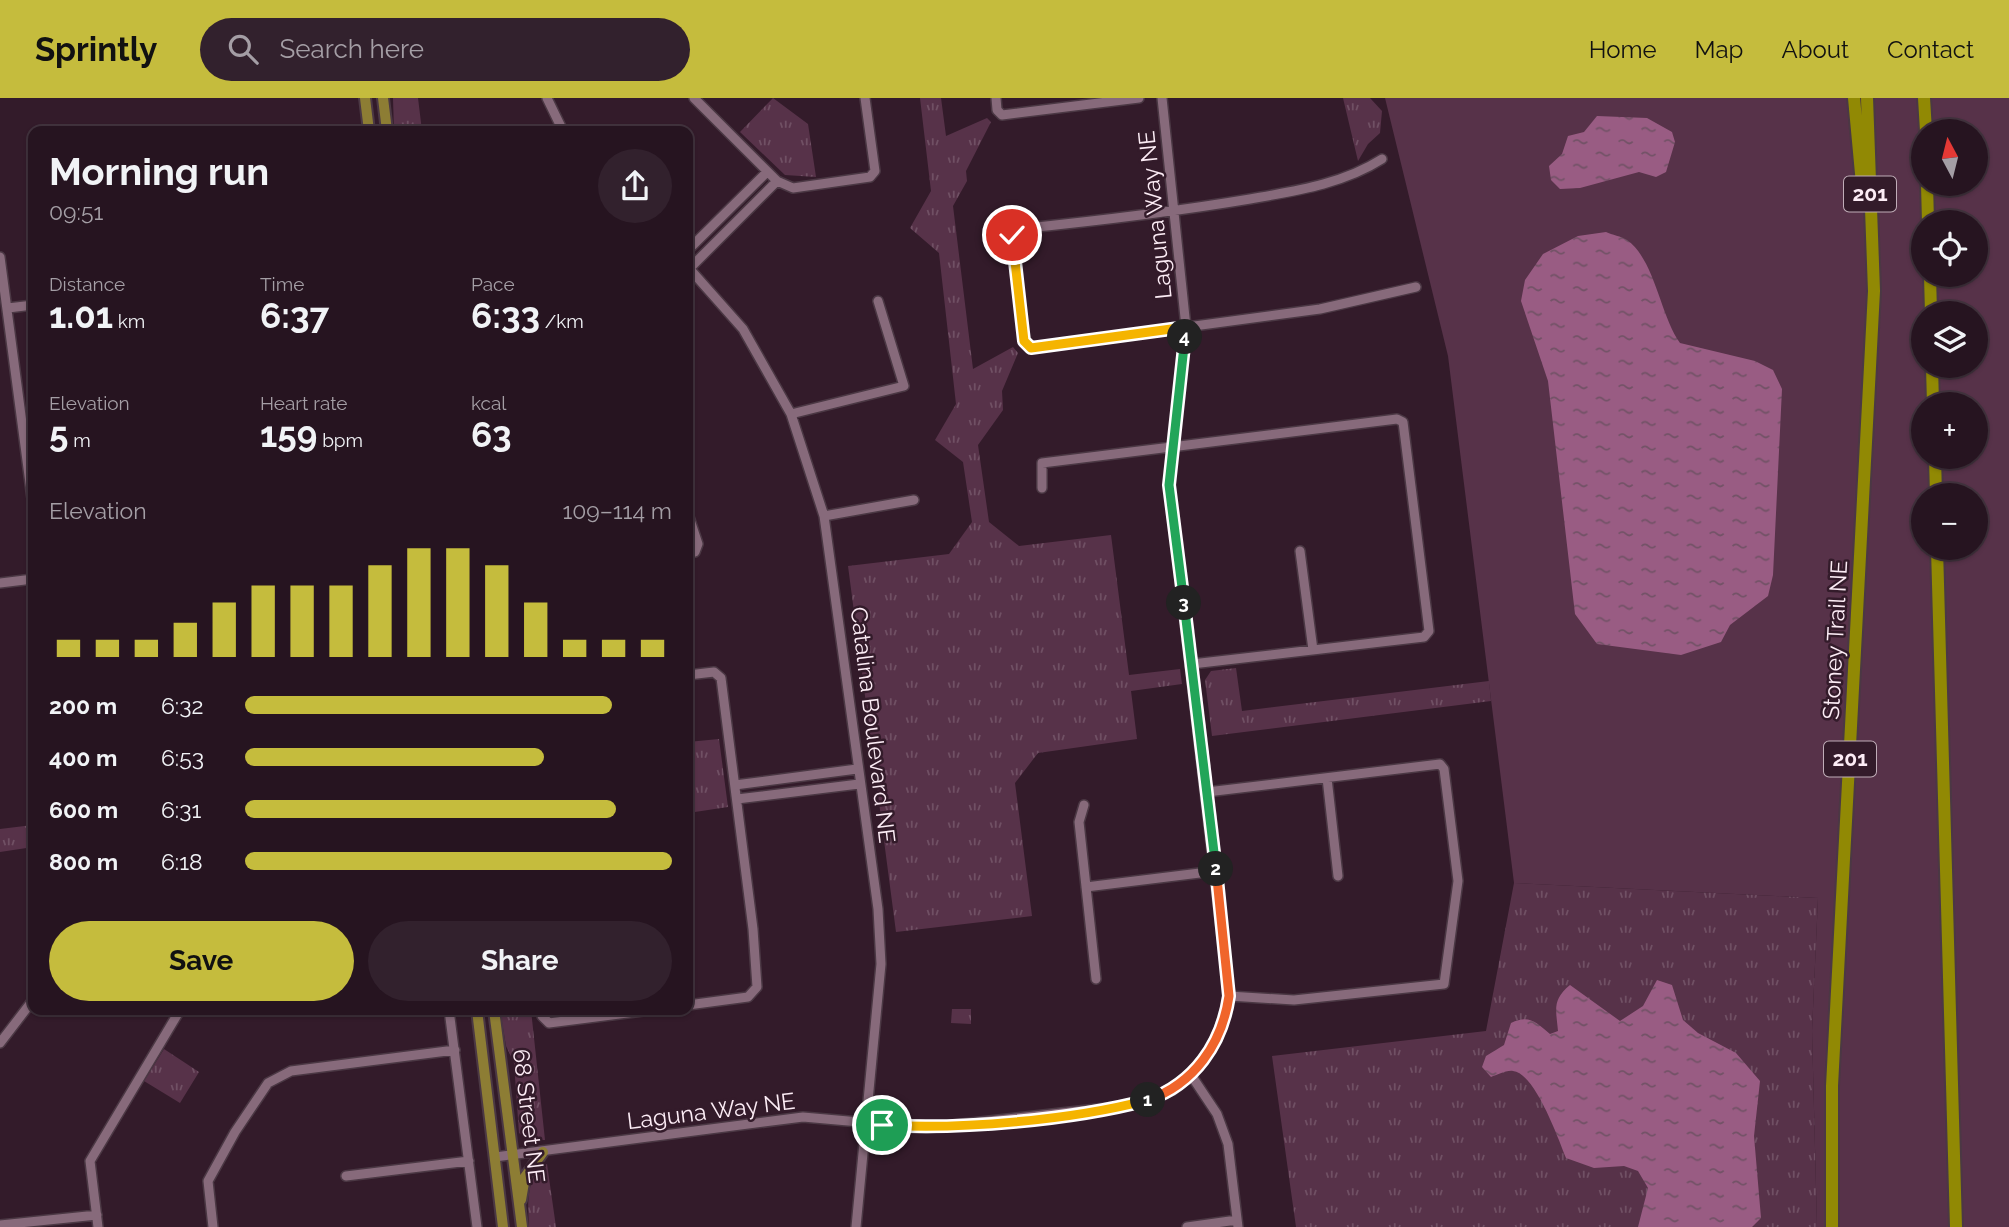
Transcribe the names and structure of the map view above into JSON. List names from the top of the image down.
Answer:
{
  "streets": {
    "highway": ["201", "Stoney Trail NE"],
    "main road": ["68 Street NE"],
    "street": ["Laguna Way NE", "Catalina Boulevard NE"]
  },
  "crossings": [
    ["Laguna Way NE", "Catalina Boulevard NE"],
    ["Laguna Way NE", "68 Street NE"]
  ],
  "north": "top",
  "page": {
    "header": "Sprintly",
    "search": "Search here",
    "nav": [
      "Home",
      "Map",
      "About",
      "Contact"
    ],
    "map_buttons": ["+", "−"],
    "heading": ["Morning run", "09:51"],
    "stats": [
      ["Distance", "1.01 km"],
      ["Time", "6:37"],
      ["Pace", "6:33 /km"],
      ["Elevation", "5 m"],
      ["Heart rate", "159 bpm"],
      ["kcal", "63"]
    ],
    "pins": [
      "4",
      "3",
      "2",
      "1"
    ],
    "chart": ["Elevation", "109–114 m"],
    "list": [
      {
        "name": "200 m",
        "note": "6:32"
      },
      {
        "name": "400 m",
        "note": "6:53"
      },
      {
        "name": "600 m",
        "note": "6:31"
      },
      {
        "name": "800 m",
        "note": "6:18"
      }
    ],
    "buttons": ["Save", "Share"]
  }
}
